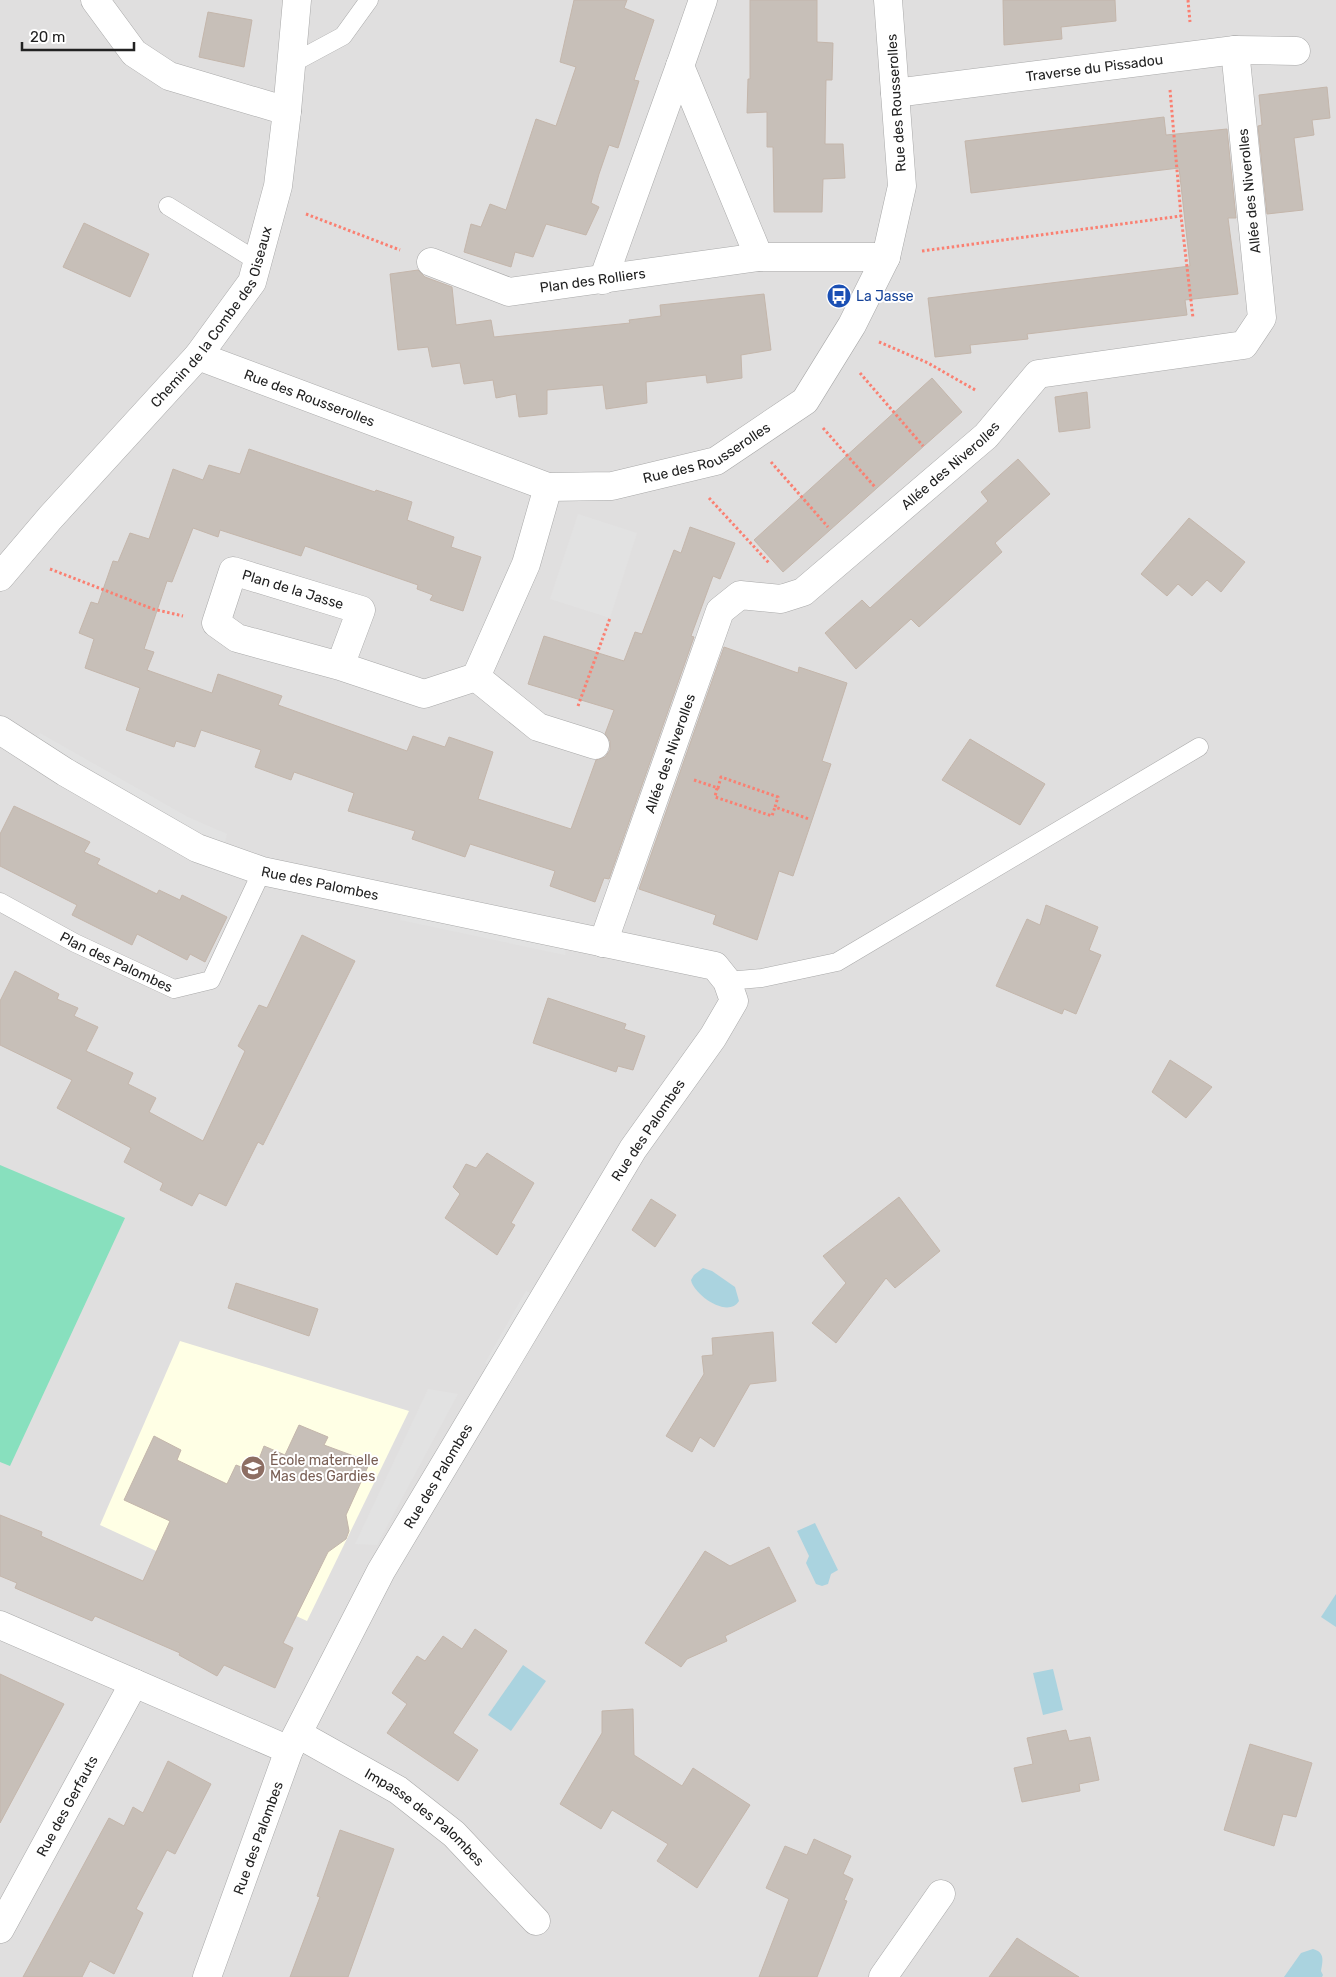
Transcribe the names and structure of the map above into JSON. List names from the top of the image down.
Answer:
{
  "streets": {
    "street": [
      "Traverse du Pissadou",
      "Rue des Rousserolles",
      "Allée des Niverolles",
      "Plan des Rolliers",
      "Chemin de la Combe des Oiseaux",
      "Plan de la Jasse",
      "Rue des Palombes",
      "Rue des Gerfauts",
      "Impasse des Palombes"
    ],
    "lane": ["Plan des Palombes"]
  },
  "crossings": [
    ["Traverse du Pissadou", "Rue des Rousserolles"],
    ["Traverse du Pissadou", "Allée des Niverolles"],
    ["Rue des Rousserolles", "Plan des Rolliers"],
    ["Rue des Rousserolles", "Chemin de la Combe des Oiseaux"],
    ["Allée des Niverolles", "Rue des Palombes"],
    ["Rue des Palombes", "Plan des Palombes"],
    ["Rue des Palombes", "Impasse des Palombes"]
  ],
  "places": {
    "bus stop": ["La Jasse"],
    "school or university": ["École maternelle Mas des Gardies"]
  },
  "scale_bar": "20 m"
}
